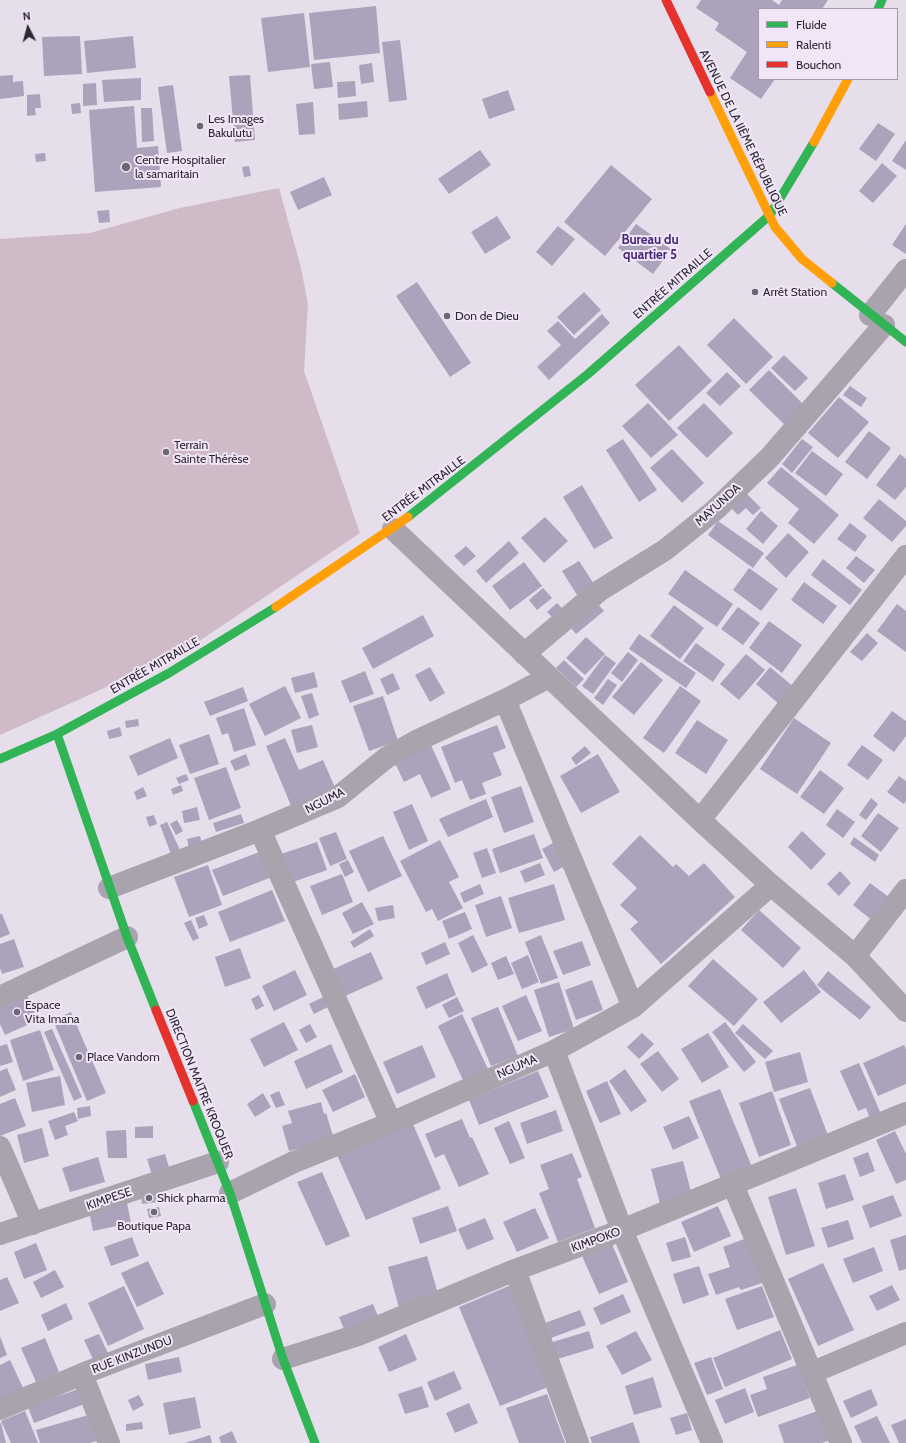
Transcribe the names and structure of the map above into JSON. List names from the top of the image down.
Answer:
{
  "streets": {
    "street": [
      "AVENUE DE LA IIÈME RÉPUBLIQUE",
      "ENTRÉE MITRAILLE",
      "MAYUNDA",
      "NGUMA",
      "DIRECTION MAITRE KROQUER",
      "KIMPESE",
      "KIMPOKO",
      "RUE KINZUNDU"
    ]
  },
  "crossings": [
    ["AVENUE DE LA IIÈME RÉPUBLIQUE", "ENTRÉE MITRAILLE"],
    ["AVENUE DE LA IIÈME RÉPUBLIQUE", "MAYUNDA"],
    ["ENTRÉE MITRAILLE", "DIRECTION MAITRE KROQUER"],
    ["NGUMA", "DIRECTION MAITRE KROQUER"],
    ["DIRECTION MAITRE KROQUER", "KIMPESE"],
    ["DIRECTION MAITRE KROQUER", "KIMPOKO"],
    ["DIRECTION MAITRE KROQUER", "RUE KINZUNDU"]
  ],
  "districts": ["Bureau du quartier 5"],
  "places": [
    "Les Images Bakulutu",
    "Centre Hospitalier la samaritain",
    "Arrêt Station",
    "Don de Dieu",
    "Terrain Sainte Thérèse",
    "Espace Vita Imana",
    "Place Vandom",
    "Shick pharma",
    "Boutique Papa"
  ],
  "legend": ["Fluide", "Ralenti", "Bouchon"],
  "north": "top"
}
